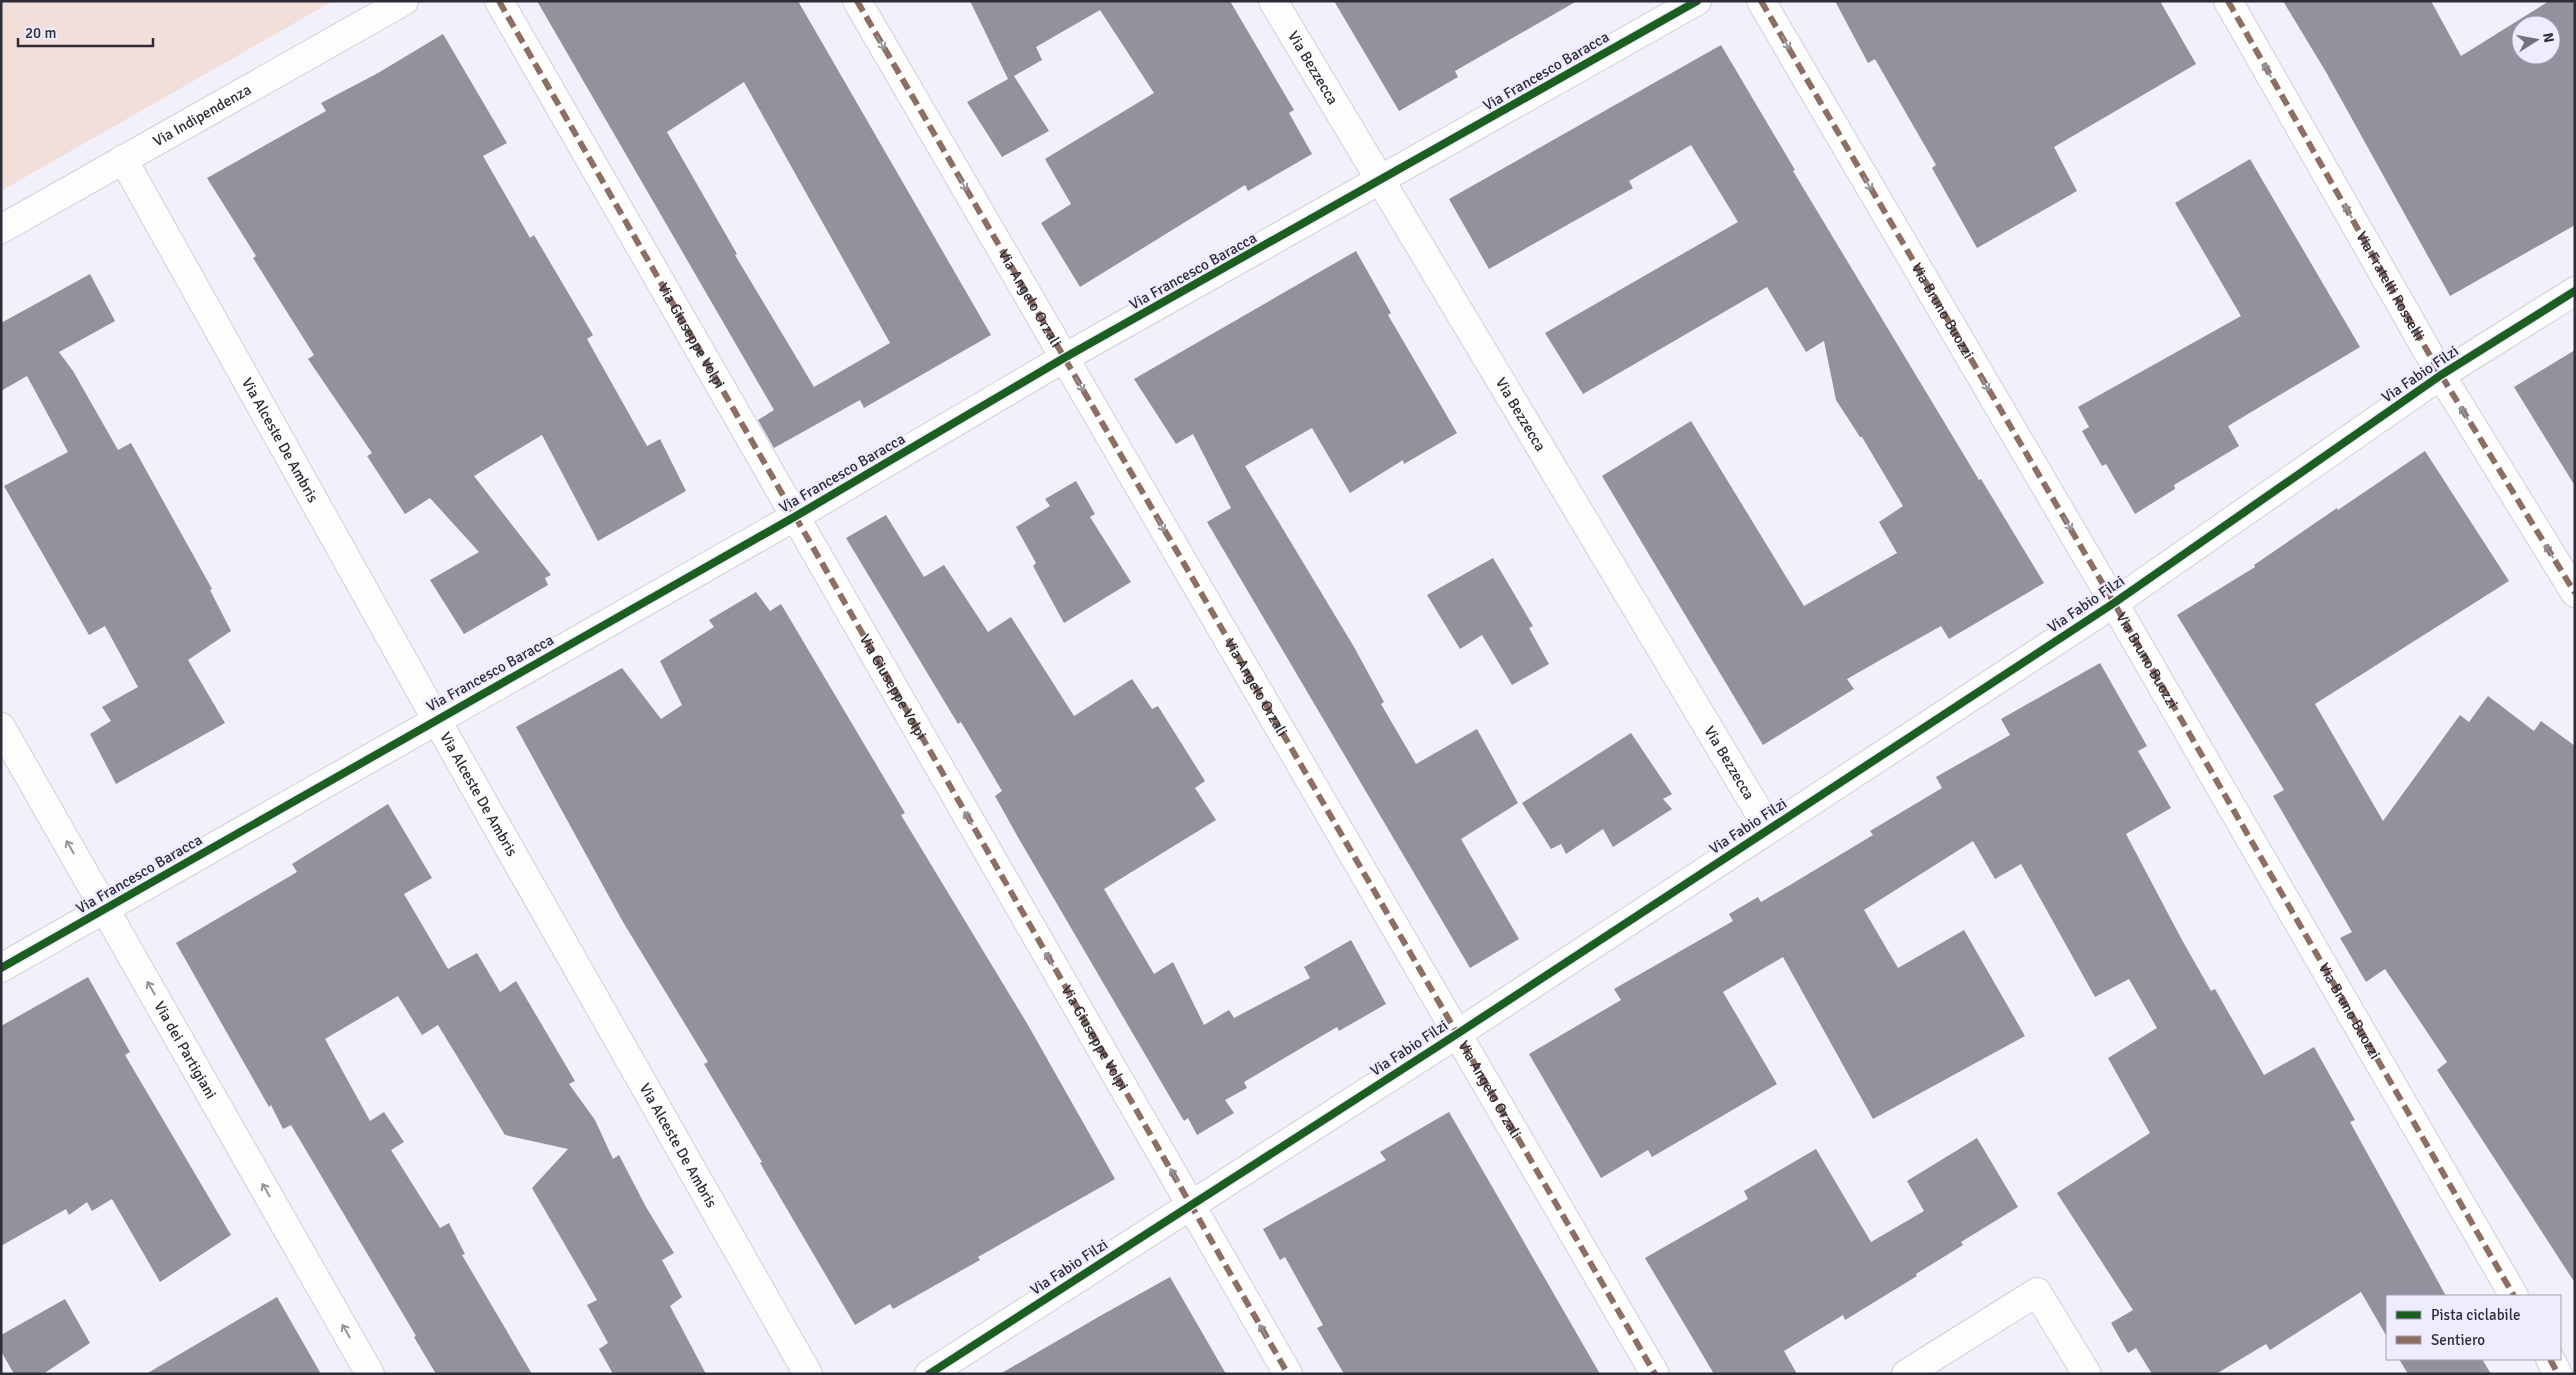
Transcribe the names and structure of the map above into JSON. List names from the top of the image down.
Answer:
{
  "streets": {
    "street": [
      "Via Bezzecca",
      "Via Francesco Baracca",
      "Via Indipendenza",
      "Via Fratelli Rosselli",
      "Via Angelo Orzali",
      "Via Bruno Buozzi",
      "Via Giuseppe Volpi",
      "Via Fabio Filzi",
      "Via Alceste De Ambris",
      "Via dei Partigiani"
    ]
  },
  "crossings": [
    ["Via Bezzecca", "Via Francesco Baracca"],
    ["Via Bezzecca", "Via Fabio Filzi"],
    ["Via Francesco Baracca", "Via Angelo Orzali"],
    ["Via Francesco Baracca", "Via Giuseppe Volpi"],
    ["Via Francesco Baracca", "Via Alceste De Ambris"],
    ["Via Francesco Baracca", "Via dei Partigiani"],
    ["Via Indipendenza", "Via Alceste De Ambris"],
    ["Via Fratelli Rosselli", "Via Fabio Filzi"],
    ["Via Angelo Orzali", "Via Fabio Filzi"],
    ["Via Bruno Buozzi", "Via Fabio Filzi"],
    ["Via Giuseppe Volpi", "Via Fabio Filzi"]
  ],
  "one_way": [
    "Via Fratelli Rosselli",
    "Via Angelo Orzali",
    "Via Bruno Buozzi",
    "Via Giuseppe Volpi",
    "Via dei Partigiani"
  ],
  "legend": ["Pista ciclabile", "Sentiero"],
  "scale_bar": "20 m",
  "north": "right"
}
